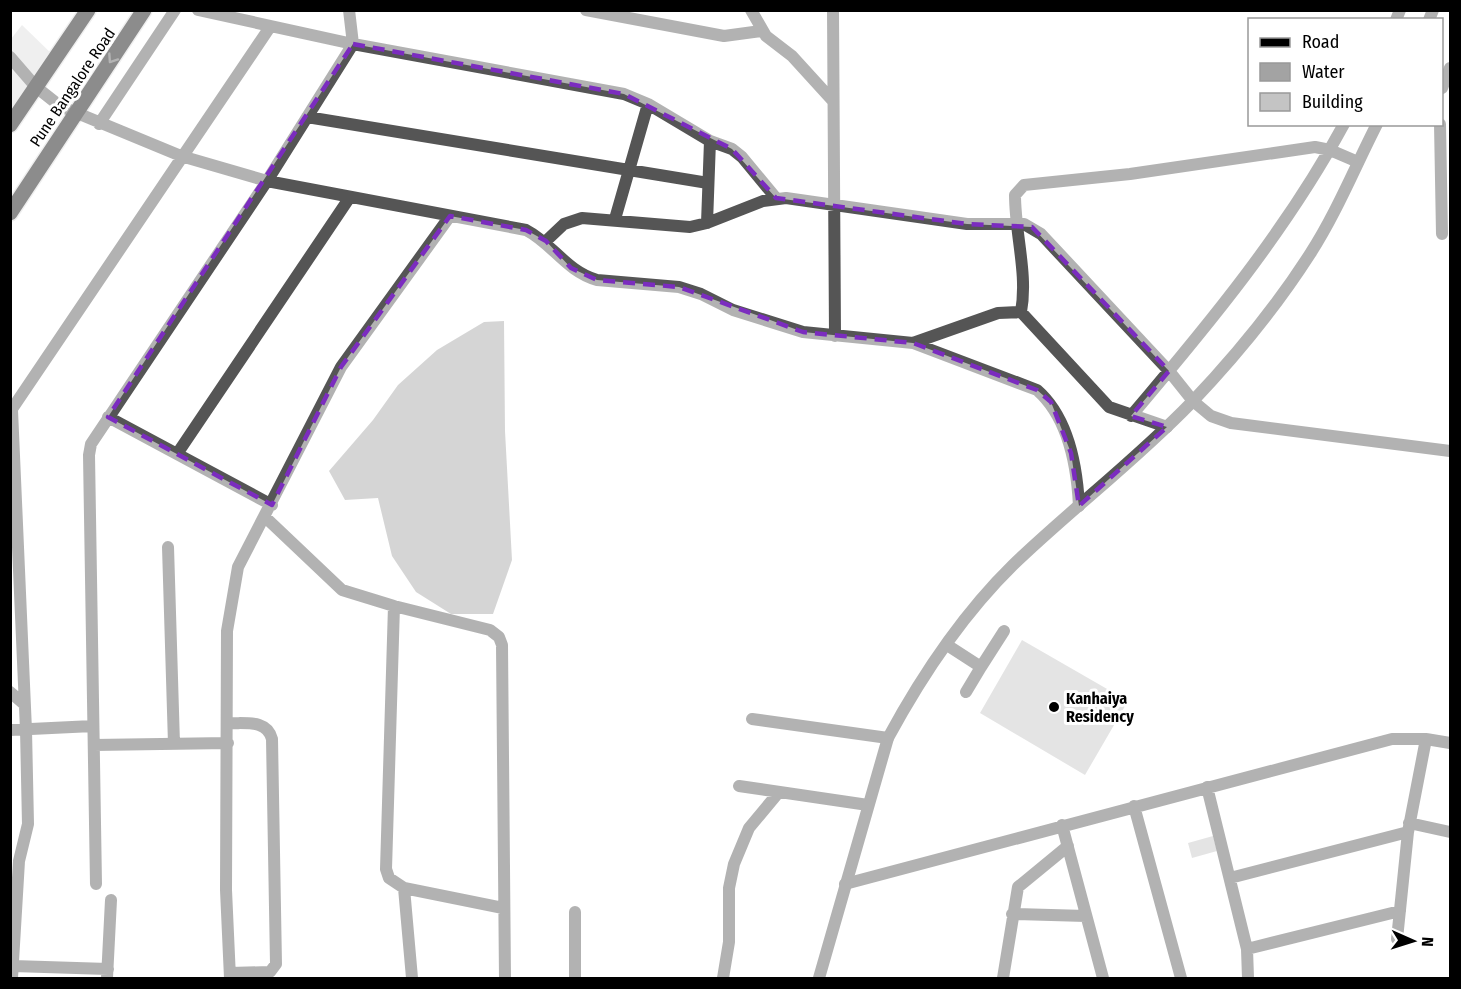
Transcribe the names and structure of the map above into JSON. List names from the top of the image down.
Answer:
{
  "streets": {
    "main road": ["Pune Bangalore Road"]
  },
  "places": ["Kanhaiya Residency"],
  "legend": ["Road", "Water", "Building"],
  "north": "right"
}
